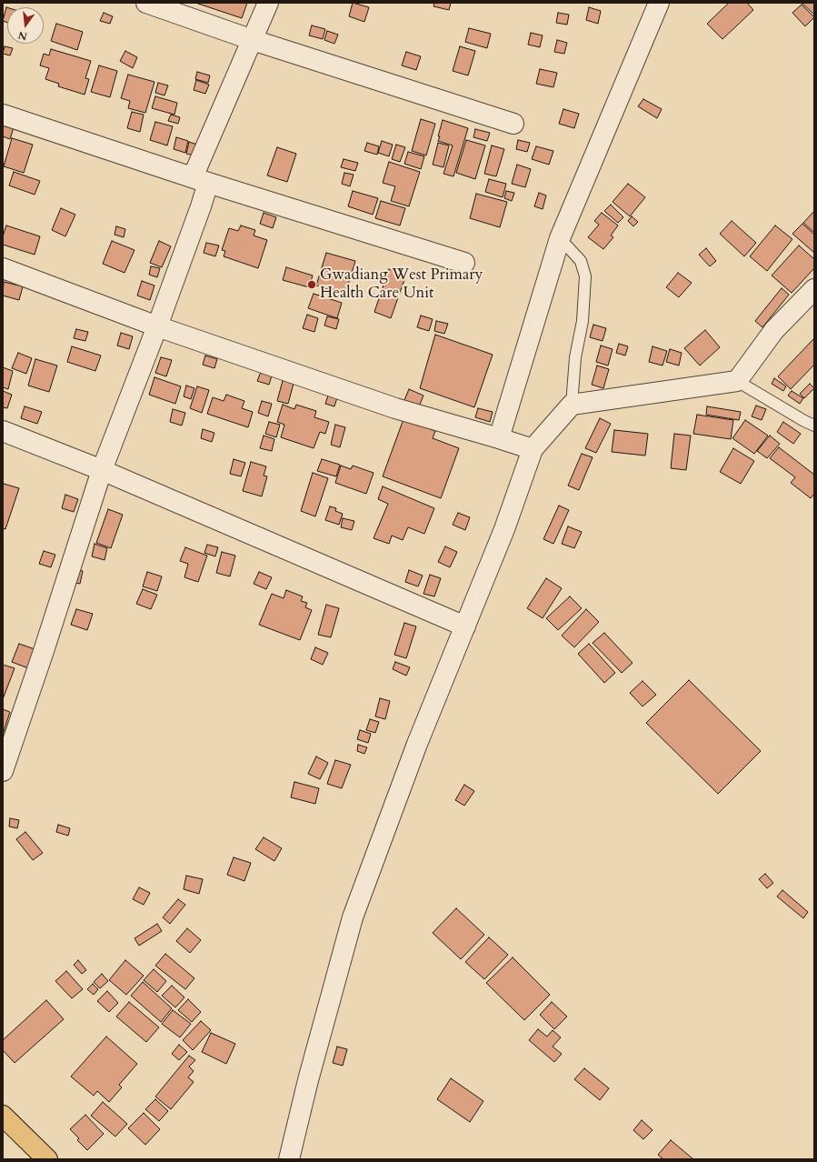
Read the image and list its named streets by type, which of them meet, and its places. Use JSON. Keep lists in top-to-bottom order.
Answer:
{
  "places": ["Gwadiang West Primary Health Care Unit"],
  "north": "bottom"
}
